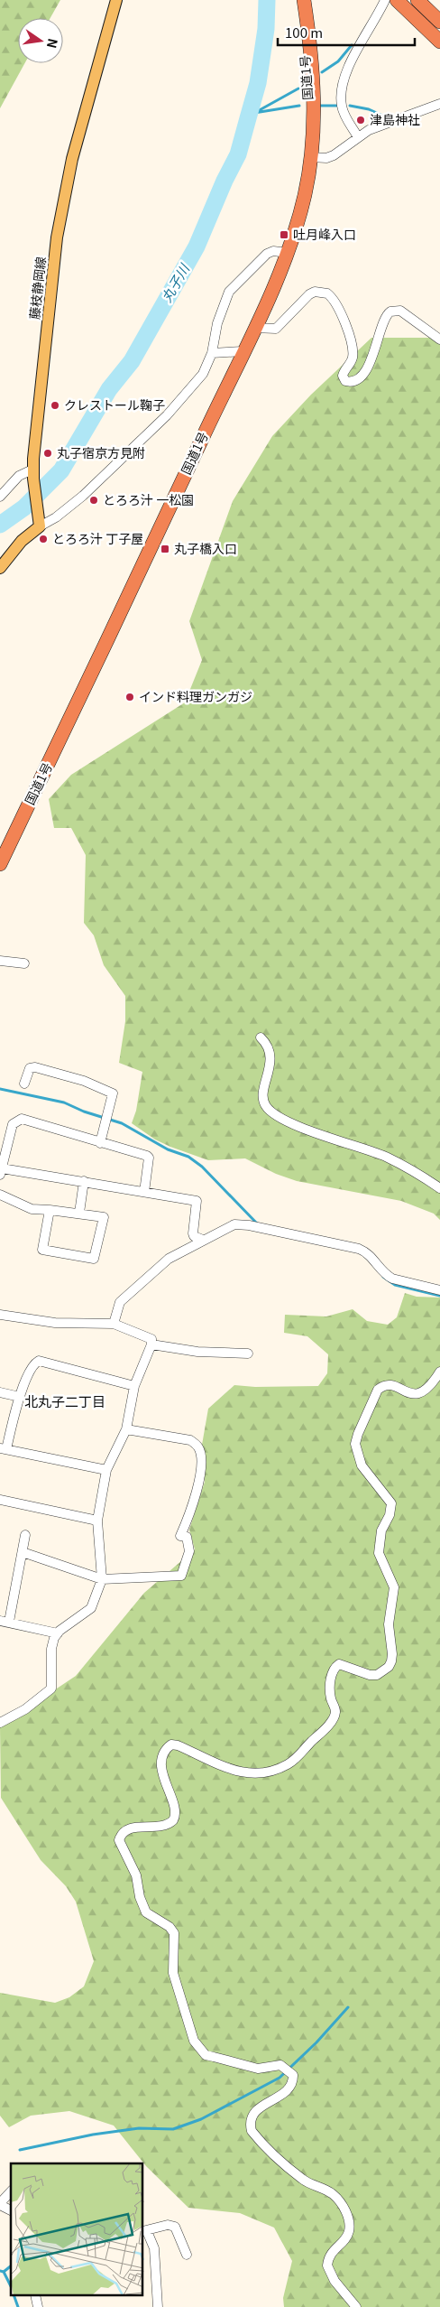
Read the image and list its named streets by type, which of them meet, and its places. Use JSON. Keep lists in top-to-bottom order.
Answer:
{
  "streets": {
    "highway": ["国道1号"],
    "main road": ["藤枝静岡線"]
  },
  "districts": ["北丸子二丁目"],
  "water": ["丸子川"],
  "places": {
    "other": [
      "津島神社",
      "クレストール鞠子",
      "丸子宿京方見附",
      "とろろ汁 一松園",
      "とろろ汁 丁子屋",
      "インド料理ガンガジ"
    ],
    "transit": ["吐月峰入口", "丸子橋入口"]
  },
  "scale_bar": "100 m",
  "north": "right"
}
